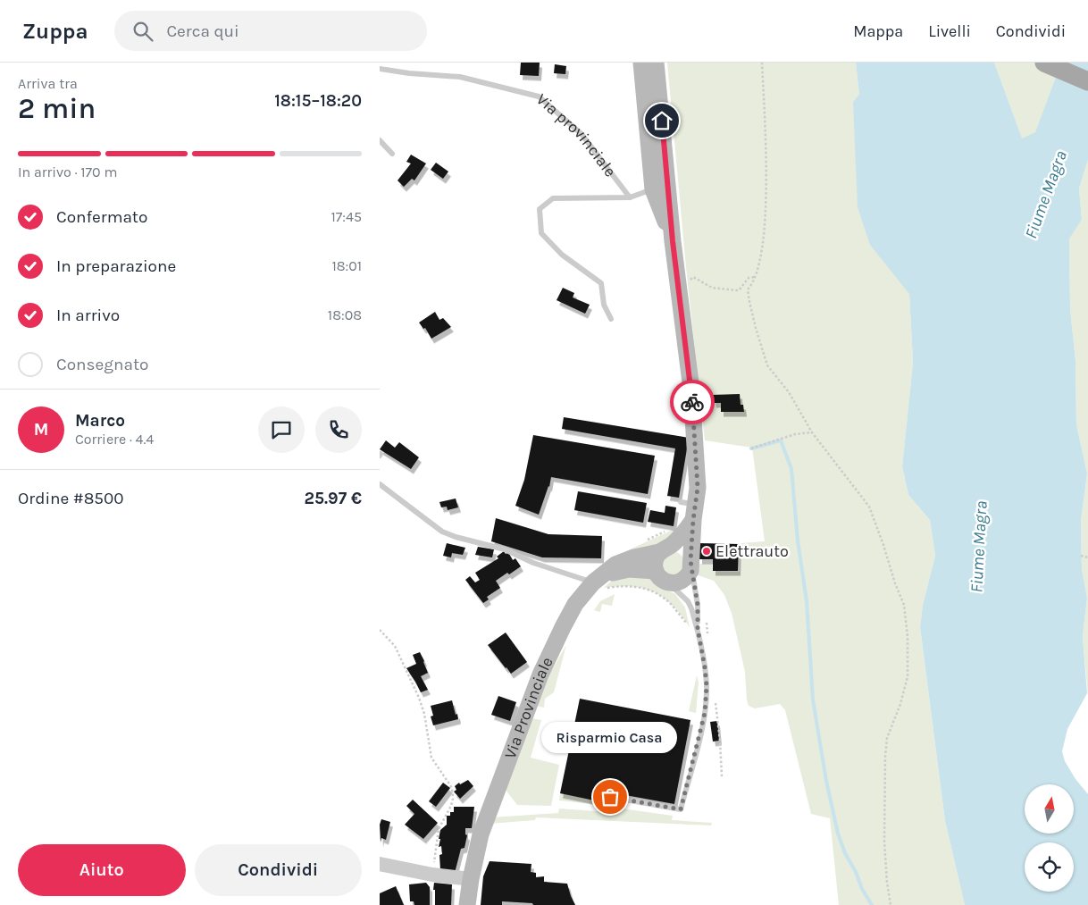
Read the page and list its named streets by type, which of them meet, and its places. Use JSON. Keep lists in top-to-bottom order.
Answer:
{
  "streets": {
    "main road": ["Via Provinciale"],
    "lane": ["Via provinciale"]
  },
  "water": ["Fiume Magra"],
  "places": ["Elettrauto", "Risparmio Casa"],
  "north": "top",
  "page": {
    "header": "Zuppa",
    "search": "Cerca qui",
    "nav": ["Mappa", "Livelli", "Condividi"],
    "heading": ["2 min", "Arriva tra", "18:15–18:20"],
    "panel": [
      "Marco",
      "Corriere · 4.4",
      "Ordine #8500",
      "25.97 €"
    ],
    "bar": "In arrivo · 170 m",
    "list": [
      ["Confermato", "17:45"],
      ["In preparazione", "18:01"],
      ["In arrivo", "18:08"],
      "Consegnato"
    ],
    "round": "M",
    "bubble": "Risparmio Casa",
    "buttons": ["Aiuto", "Condividi"]
  }
}
